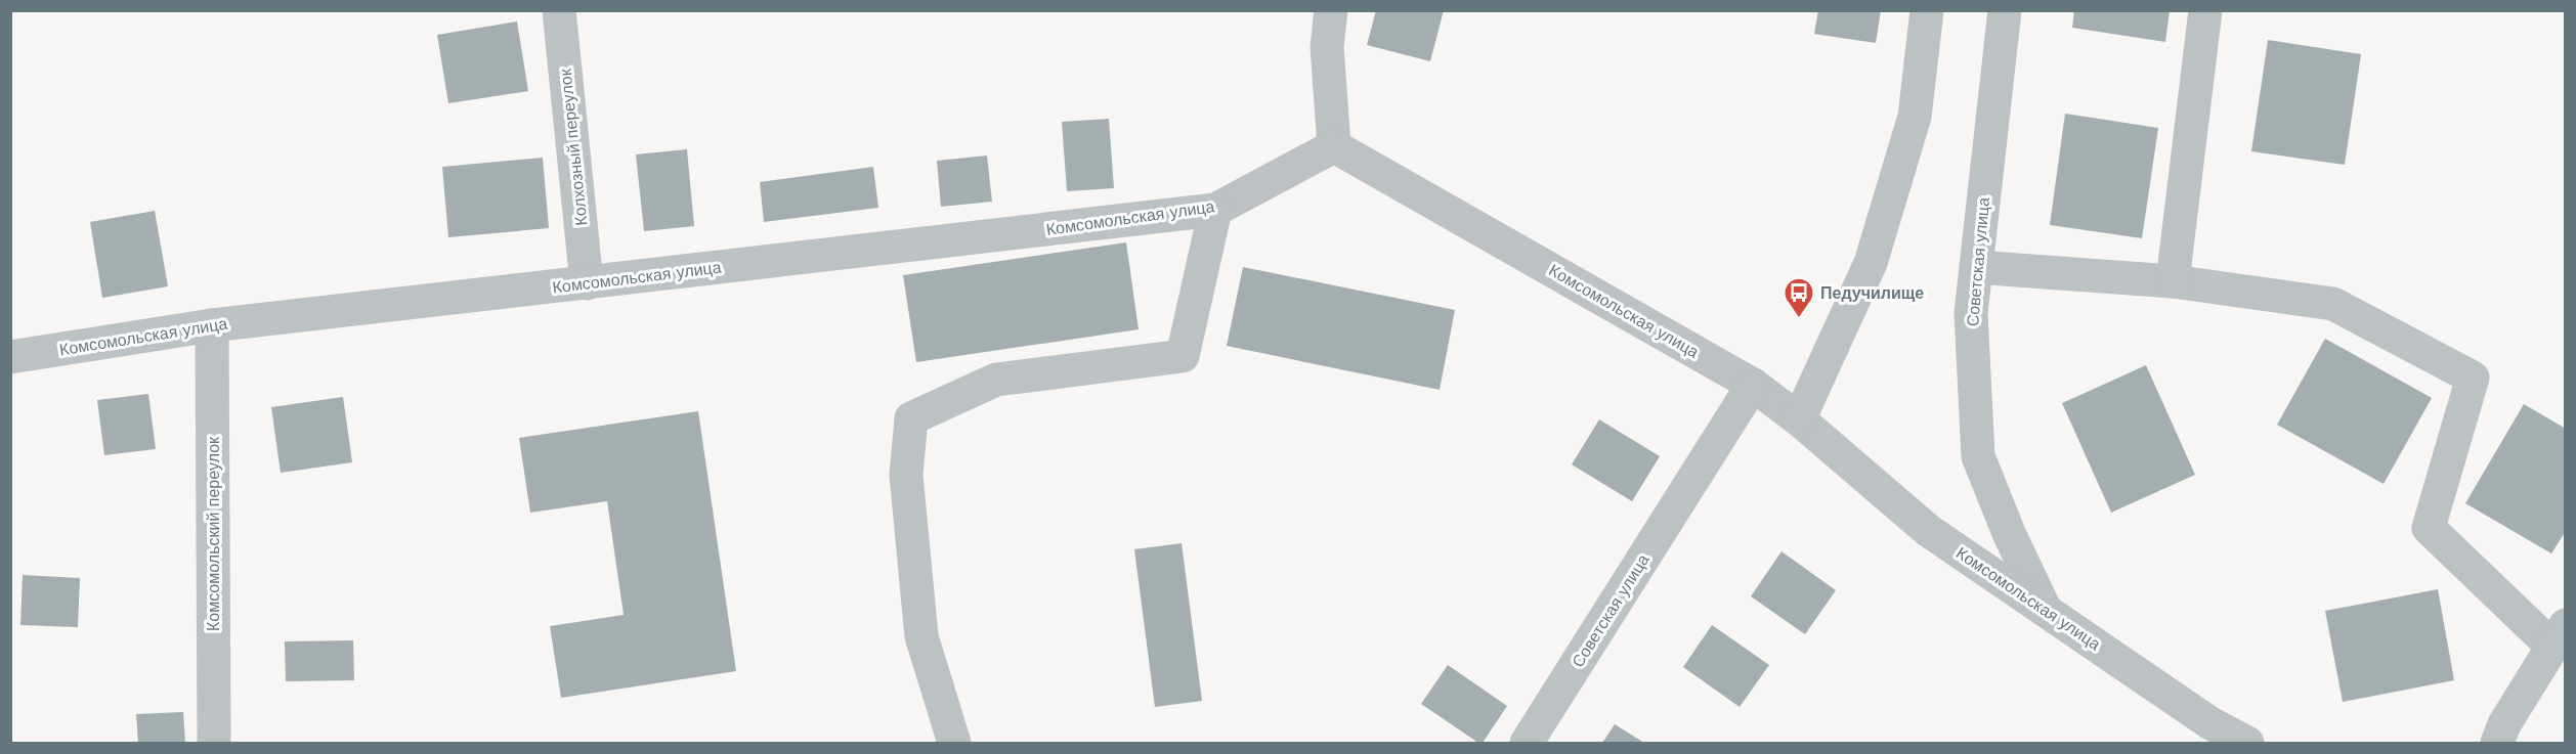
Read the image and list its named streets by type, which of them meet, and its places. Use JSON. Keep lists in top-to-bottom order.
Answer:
{
  "streets": {
    "street": [
      "Колхозный переулок",
      "Комсомольская улица",
      "Советская улица",
      "Комсомольский переулок"
    ]
  },
  "crossings": [
    ["Колхозный переулок", "Комсомольская улица"],
    ["Комсомольская улица", "Советская улица"],
    ["Комсомольская улица", "Комсомольский переулок"]
  ],
  "places": {
    "bus stop": ["Педучилище"]
  }
}
